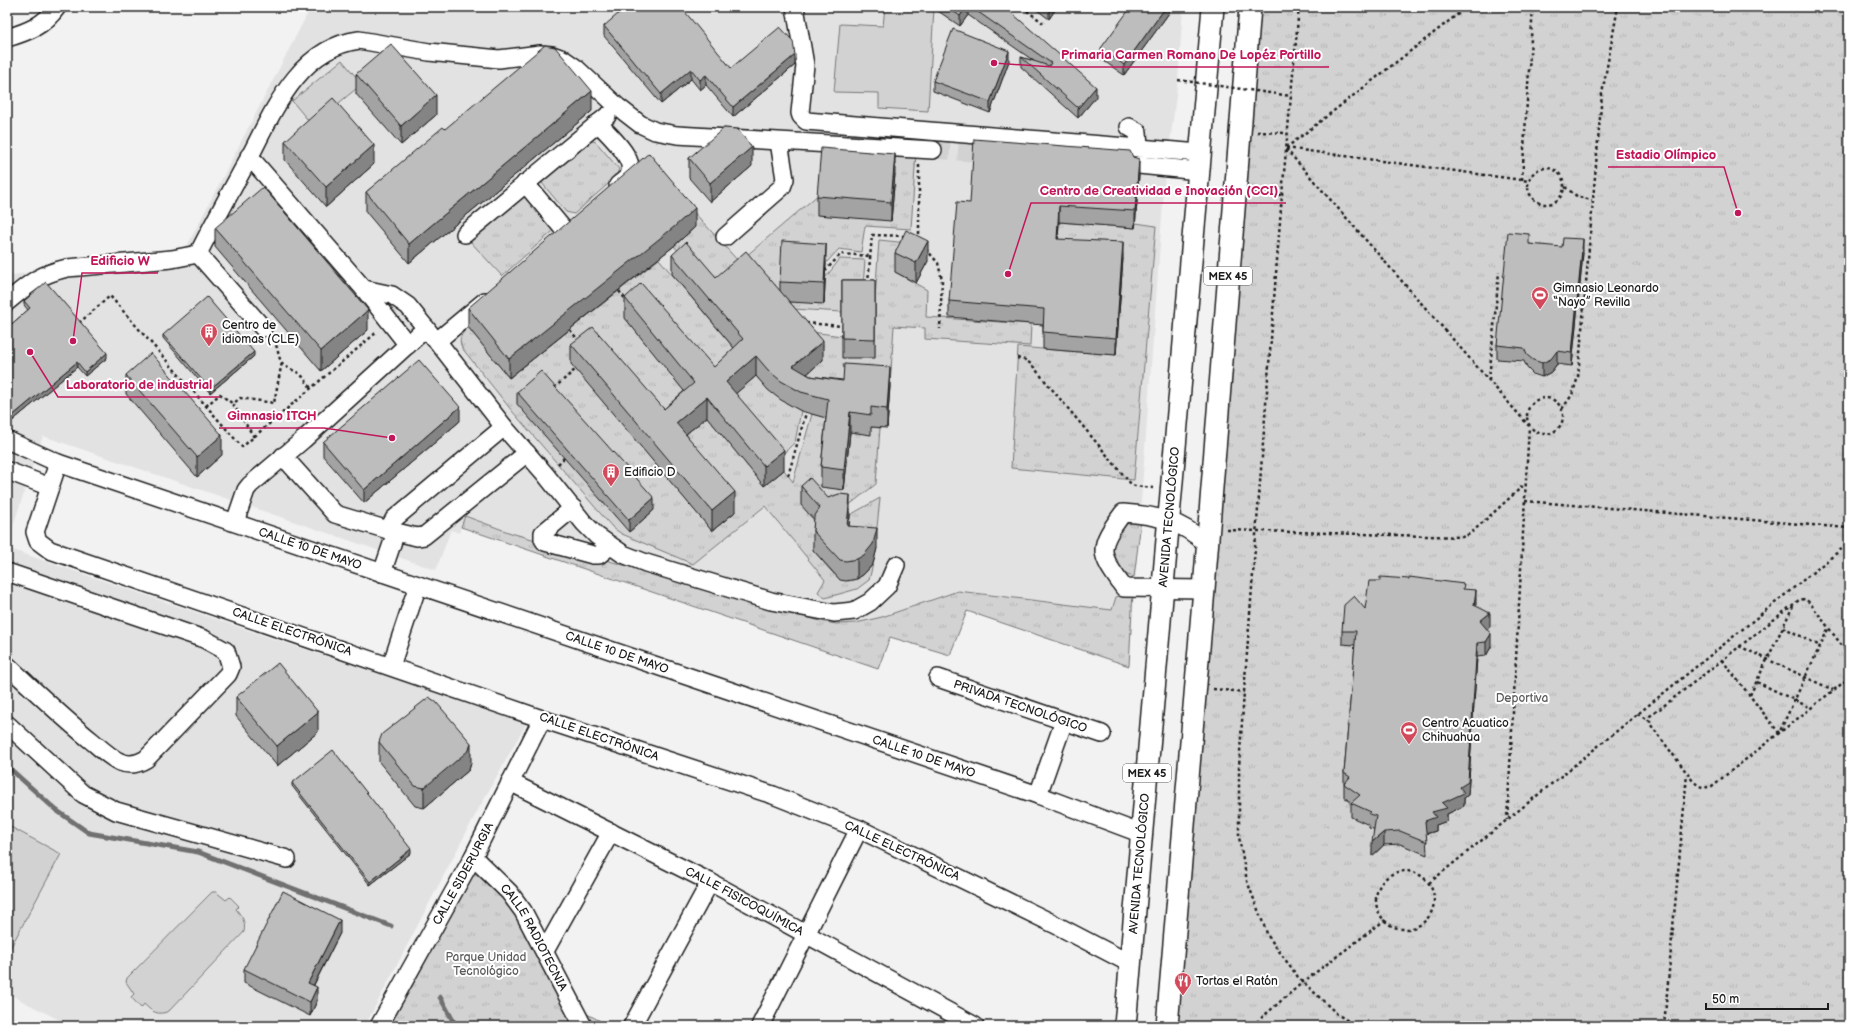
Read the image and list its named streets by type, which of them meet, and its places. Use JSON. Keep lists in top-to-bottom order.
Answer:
{
  "streets": {
    "main road": ["MEX 45", "AVENIDA TECNOLÓGICO"],
    "street": [
      "CALLE 10 DE MAYO",
      "CALLE ELECTRÓNICA",
      "PRIVADA TECNOLÓGICO",
      "CALLE SIDERURGIA",
      "CALLE FISICOQUÍMICA",
      "CALLE RADIOTECNIA"
    ]
  },
  "crossings": [
    ["AVENIDA TECNOLÓGICO", "CALLE 10 DE MAYO"],
    ["AVENIDA TECNOLÓGICO", "CALLE ELECTRÓNICA"],
    ["CALLE ELECTRÓNICA", "CALLE SIDERURGIA"],
    ["CALLE SIDERURGIA", "CALLE FISICOQUÍMICA"],
    ["CALLE SIDERURGIA", "CALLE RADIOTECNIA"]
  ],
  "parks": ["Deportiva", "Parque Unidad Tecnológico"],
  "places": {
    "other": [
      "Primaria Carmen Romano De Lopéz Portillo",
      "Estadio Olímpico",
      "Centro de Creatividad e Inovación (CCI)",
      "Edificio W",
      "Laboratorio de industrial",
      "Gimnasio ITCH"
    ],
    "sports": ["Gimnasio Leonardo “Nayo” Revilla", "Centro Acuatico Chihuahua"],
    "building": ["Centro de idiomas (CLE)", "Edificio D"],
    "restaurant": ["Tortas el Ratón"]
  },
  "scale_bar": "50 m"
}
